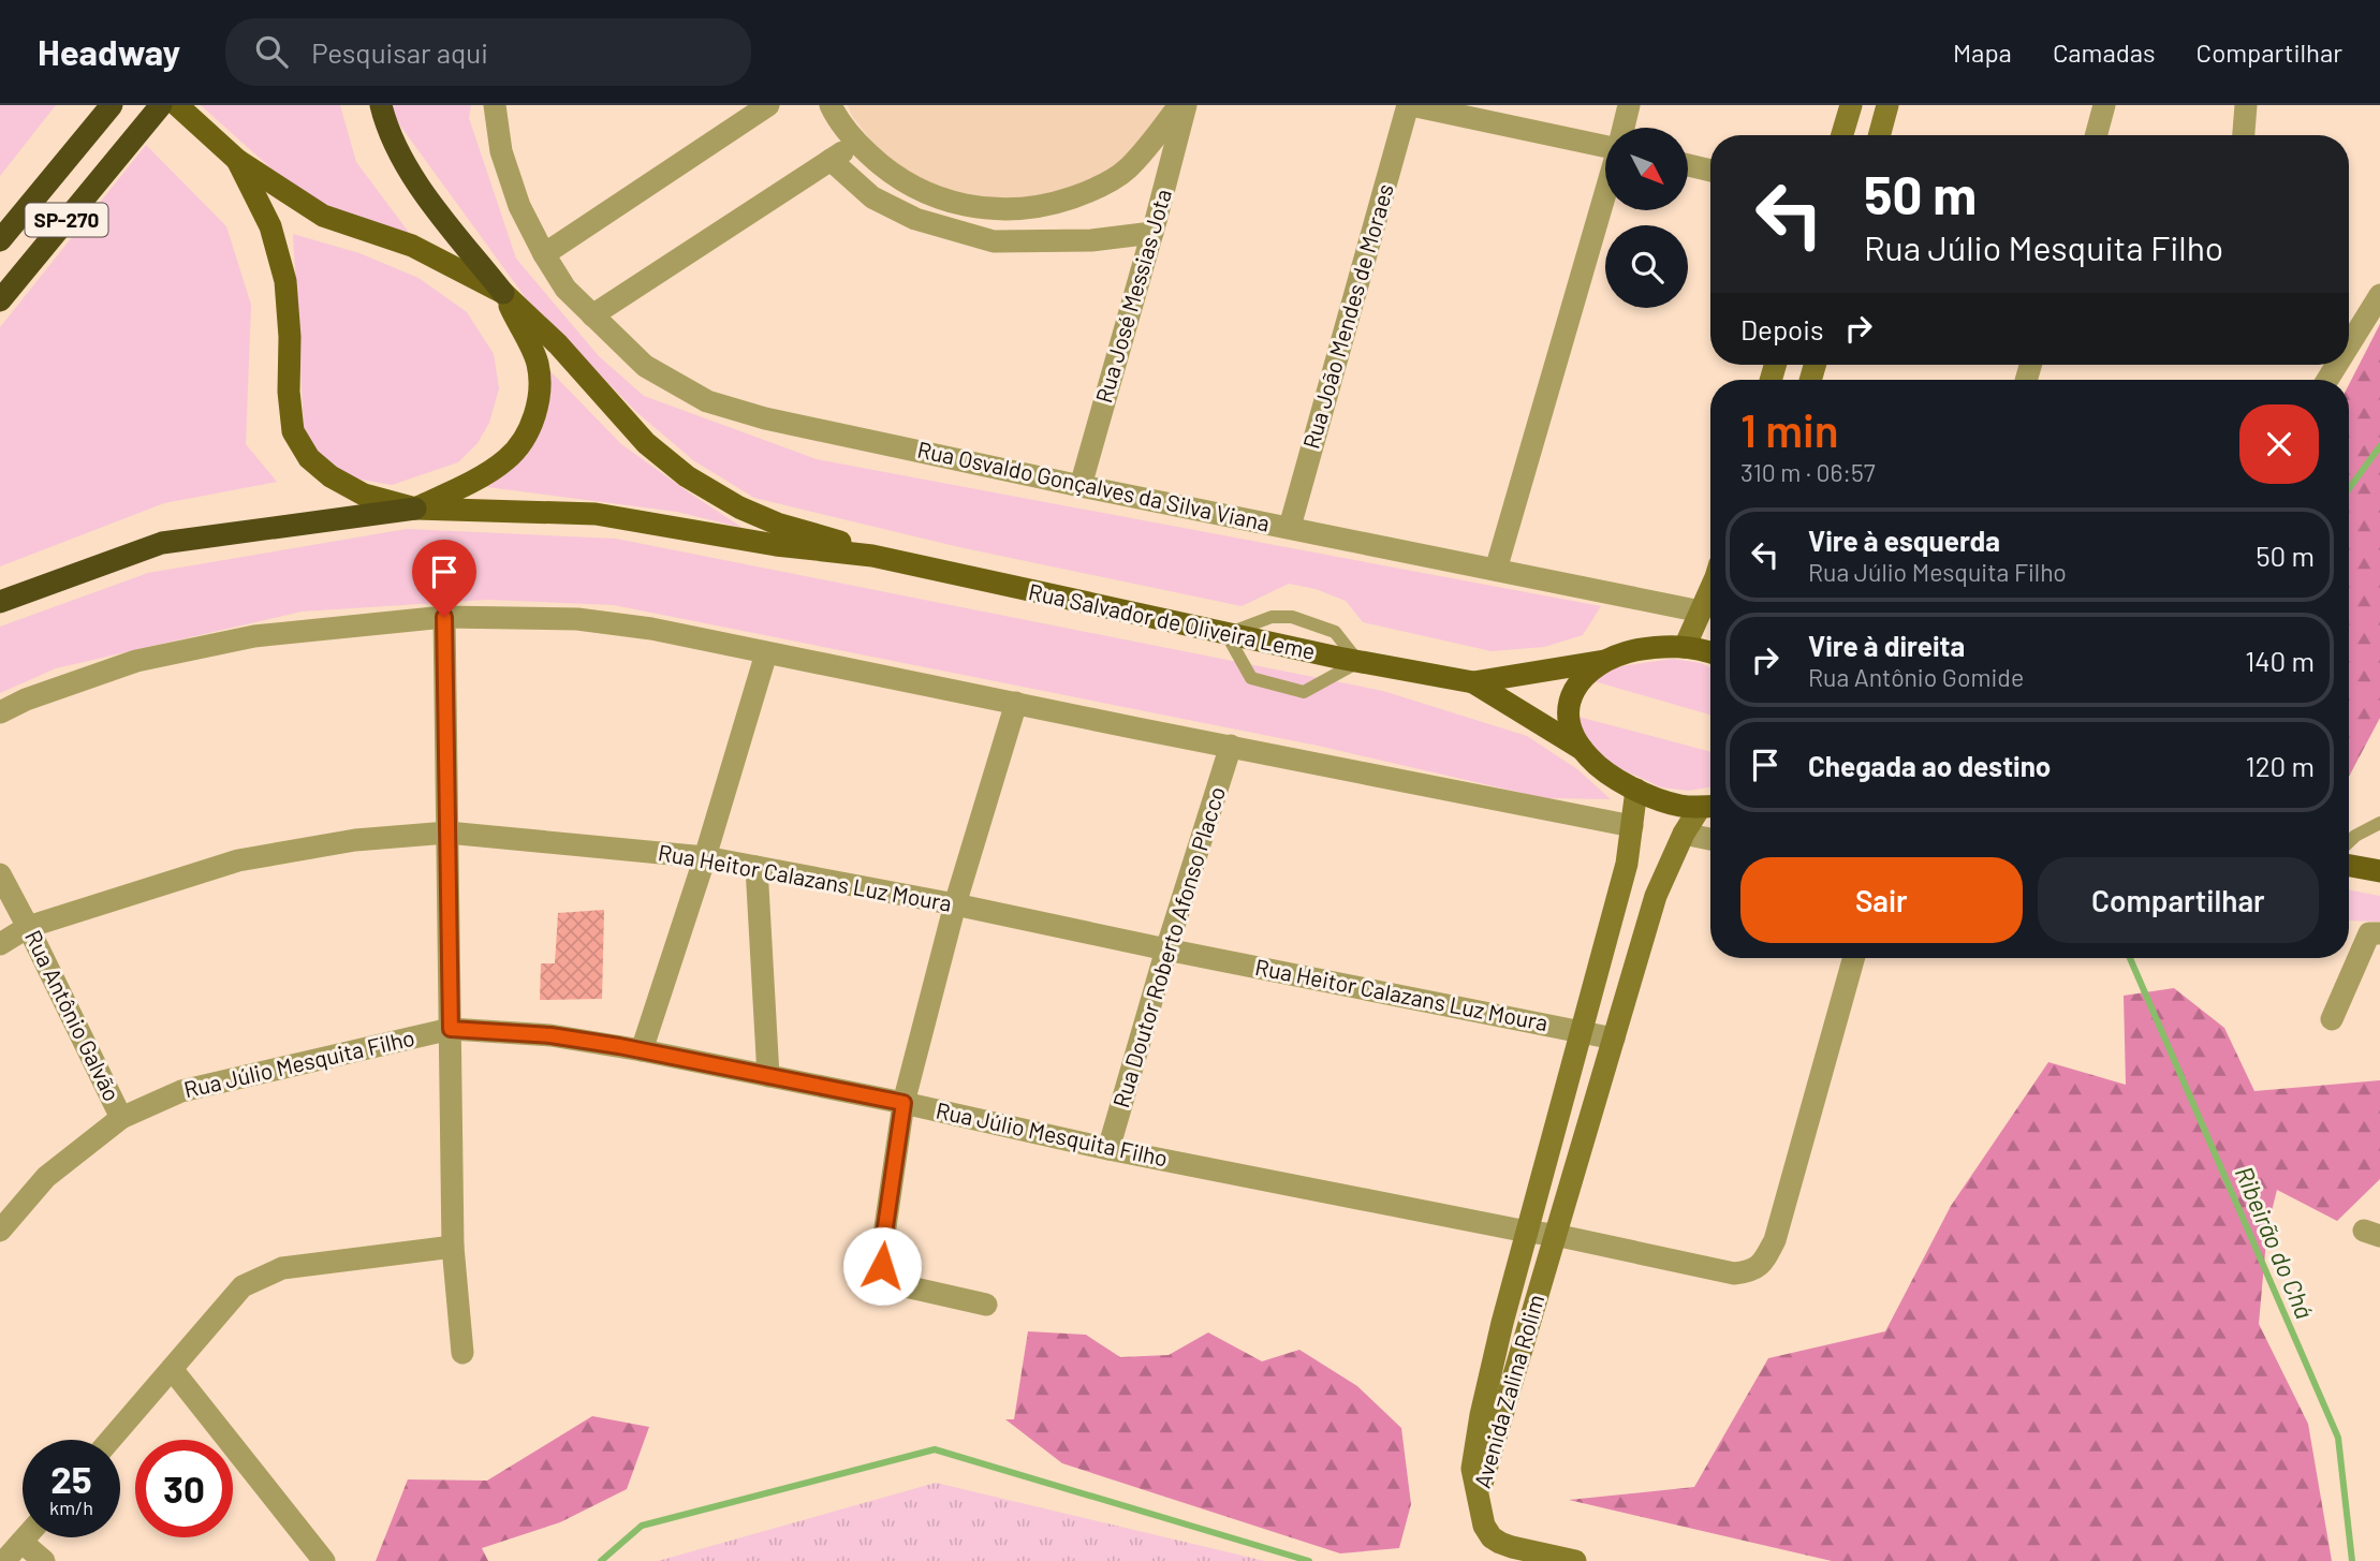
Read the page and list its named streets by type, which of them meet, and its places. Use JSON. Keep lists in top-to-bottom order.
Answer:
{
  "streets": {
    "highway": ["SP-270"],
    "main road": ["Rua Salvador de Oliveira Leme", "Avenida Zalina Rolim"],
    "street": [
      "Rua José Messias Jota",
      "Rua João Mendes de Moraes",
      "Rua Osvaldo Gonçalves da Silva Viana",
      "Rua Heitor Calazans Luz Moura",
      "Rua Doutor Roberto Afonso Placco",
      "Rua Antônio Galvão",
      "Rua Júlio Mesquita Filho"
    ]
  },
  "crossings": [
    ["Rua José Messias Jota", "Rua Osvaldo Gonçalves da Silva Viana"],
    ["Rua João Mendes de Moraes", "Rua Osvaldo Gonçalves da Silva Viana"],
    ["Rua Heitor Calazans Luz Moura", "Rua Doutor Roberto Afonso Placco"],
    ["Rua Heitor Calazans Luz Moura", "Rua Antônio Galvão"],
    ["Rua Heitor Calazans Luz Moura", "Avenida Zalina Rolim"],
    ["Rua Doutor Roberto Afonso Placco", "Rua Júlio Mesquita Filho"],
    ["Rua Antônio Galvão", "Rua Júlio Mesquita Filho"],
    ["Rua Júlio Mesquita Filho", "Avenida Zalina Rolim"]
  ],
  "water": ["Ribeirão do Chá"],
  "north": "bottom right",
  "page": {
    "header": "Headway",
    "search": "Pesquisar aqui",
    "nav": ["Mapa", "Camadas", "Compartilhar"],
    "turn": ["50 m", "Rua Júlio Mesquita Filho"],
    "then": "Depois",
    "heading": ["1 min", "310 m · 06:57"],
    "list": [
      {
        "name": "Vire à esquerda",
        "note": "Rua Júlio Mesquita Filho",
        "value": "50 m"
      },
      {
        "name": "Vire à direita",
        "note": "Rua Antônio Gomide",
        "value": "140 m"
      },
      {
        "name": "Chegada ao destino",
        "value": "120 m"
      }
    ],
    "buttons": ["Sair", "Compartilhar"],
    "speed": "25 km/h",
    "limit": "30"
  }
}
